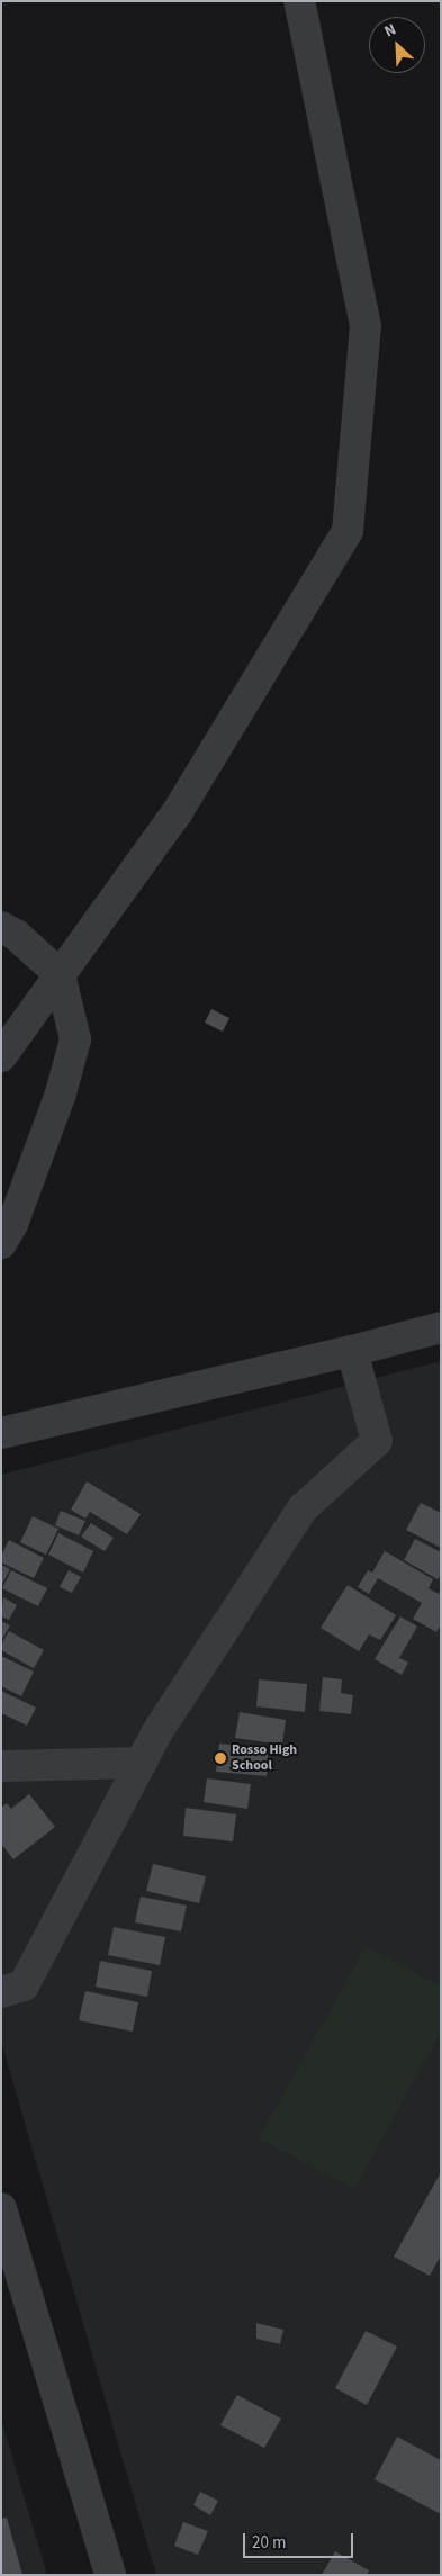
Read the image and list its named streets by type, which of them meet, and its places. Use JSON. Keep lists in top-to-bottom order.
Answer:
{
  "places": ["Rosso High School"],
  "scale_bar": "20 m",
  "north": "top left"
}
